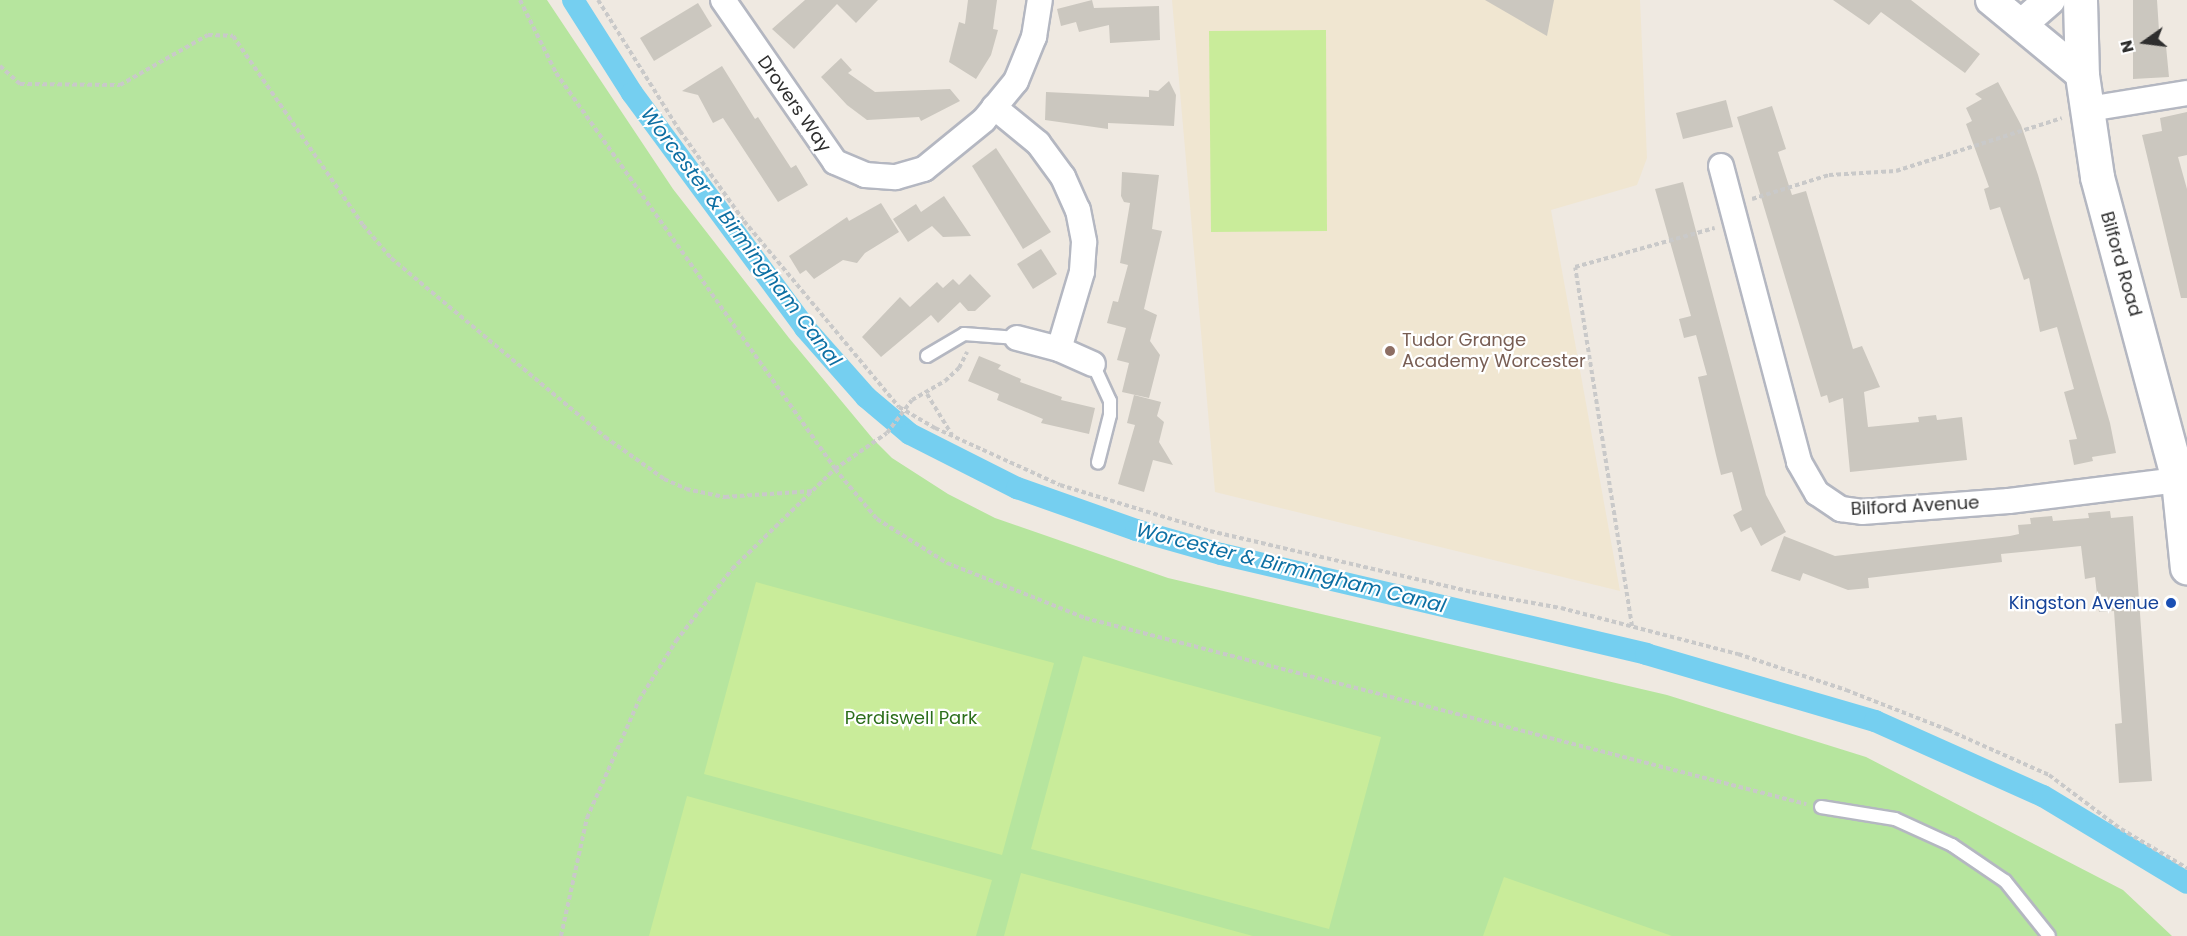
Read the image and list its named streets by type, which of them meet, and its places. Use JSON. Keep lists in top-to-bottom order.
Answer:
{
  "streets": {
    "main road": ["Bilford Road"],
    "street": ["Drovers Way", "Bilford Avenue"]
  },
  "crossings": [
    ["Bilford Road", "Bilford Avenue"]
  ],
  "water": ["Worcester & Birmingham Canal"],
  "parks": ["Perdiswell Park"],
  "places": ["Tudor Grange Academy Worcester", "Kingston Avenue"],
  "north": "left"
}
